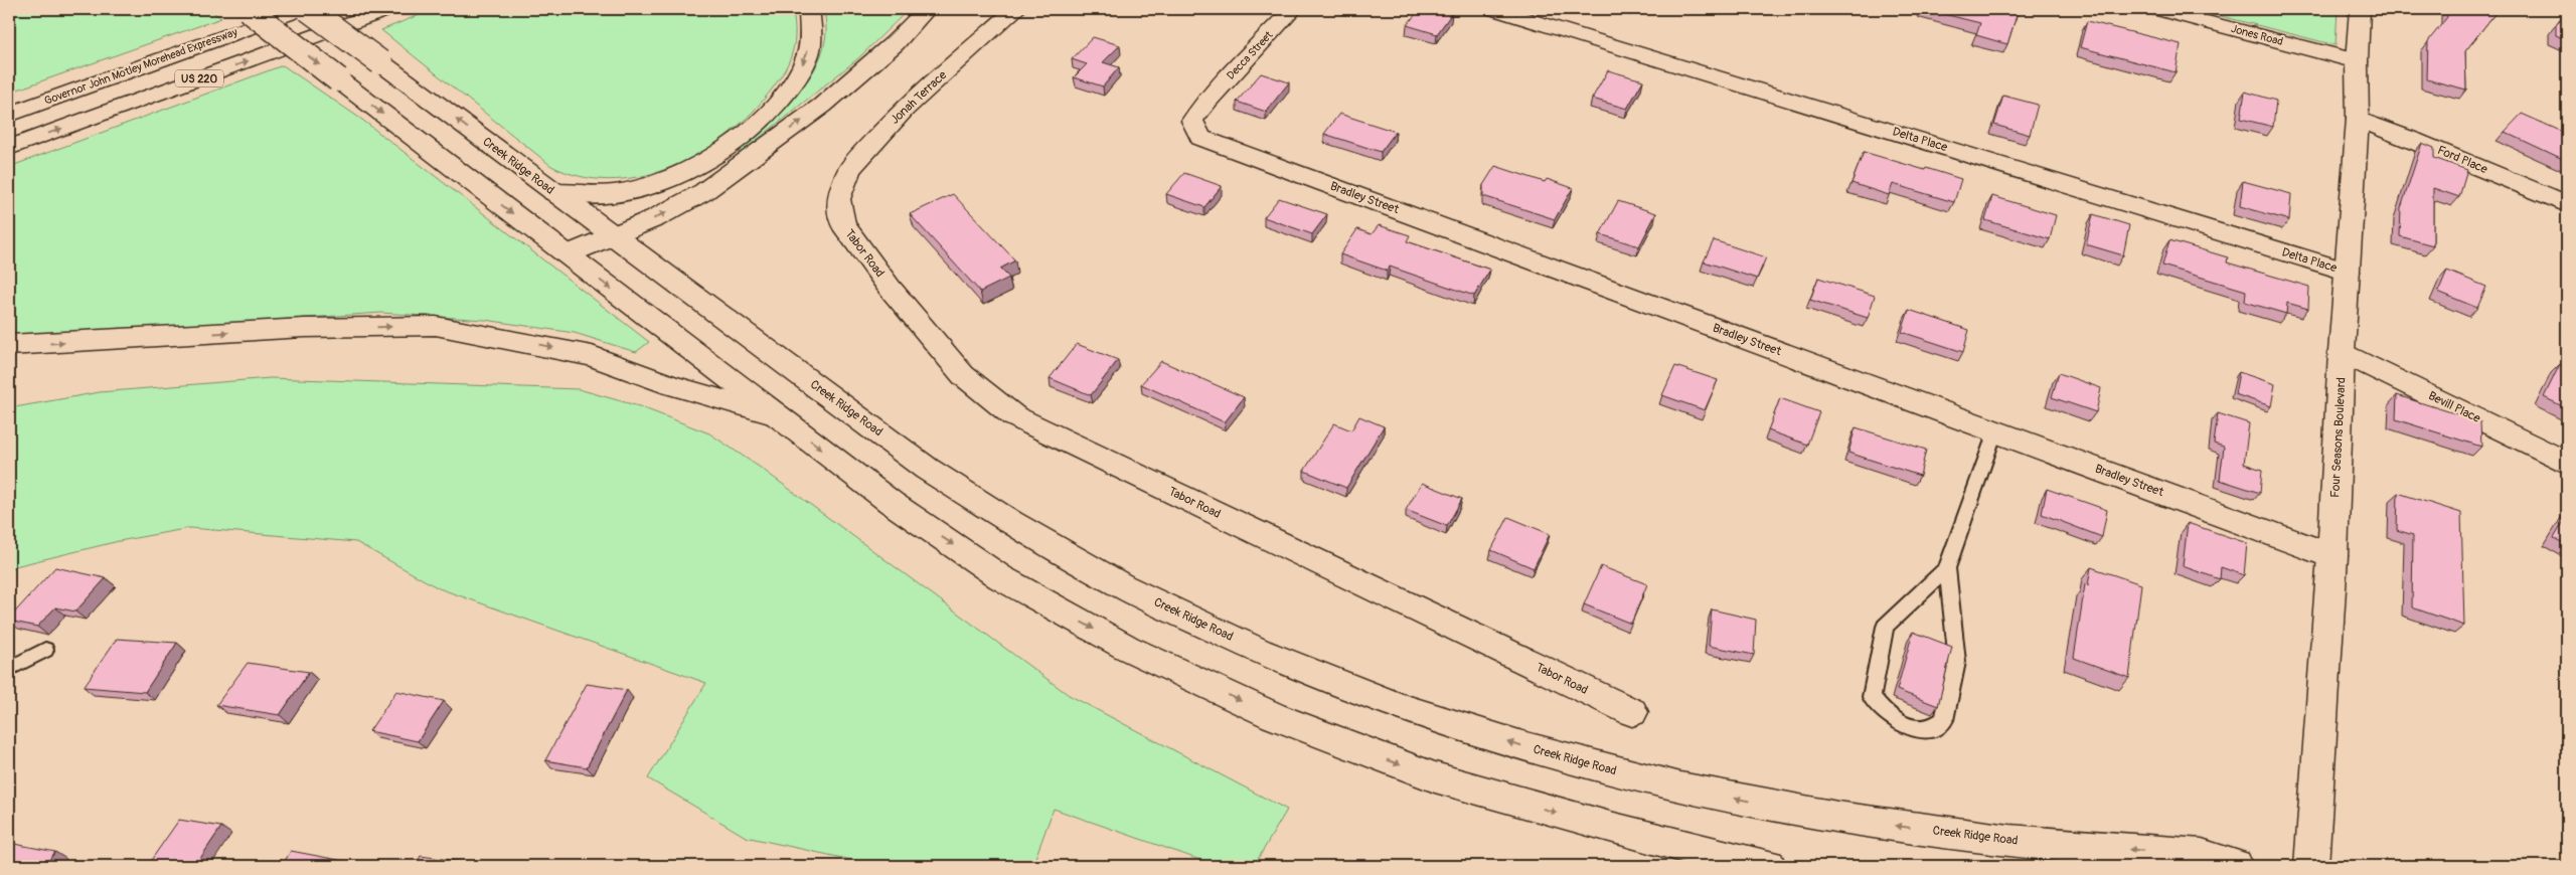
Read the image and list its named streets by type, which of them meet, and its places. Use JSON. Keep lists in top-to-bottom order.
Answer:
{
  "streets": {
    "main road": [
      "Jones Road",
      "Decca Street",
      "Governor John Motley Morehead Expressway",
      "US 220",
      "Jonah Terrace",
      "Delta Place",
      "Ford Place",
      "Creek Ridge Road",
      "Bradley Street",
      "Tabor Road",
      "Bevill Place",
      "Four Seasons Boulevard"
    ]
  },
  "crossings": [
    ["Jones Road", "Four Seasons Boulevard"],
    ["Decca Street", "Bradley Street"],
    ["Jonah Terrace", "Tabor Road"],
    ["Delta Place", "Four Seasons Boulevard"],
    ["Ford Place", "Four Seasons Boulevard"],
    ["Bradley Street", "Four Seasons Boulevard"],
    ["Bevill Place", "Four Seasons Boulevard"]
  ]
}
